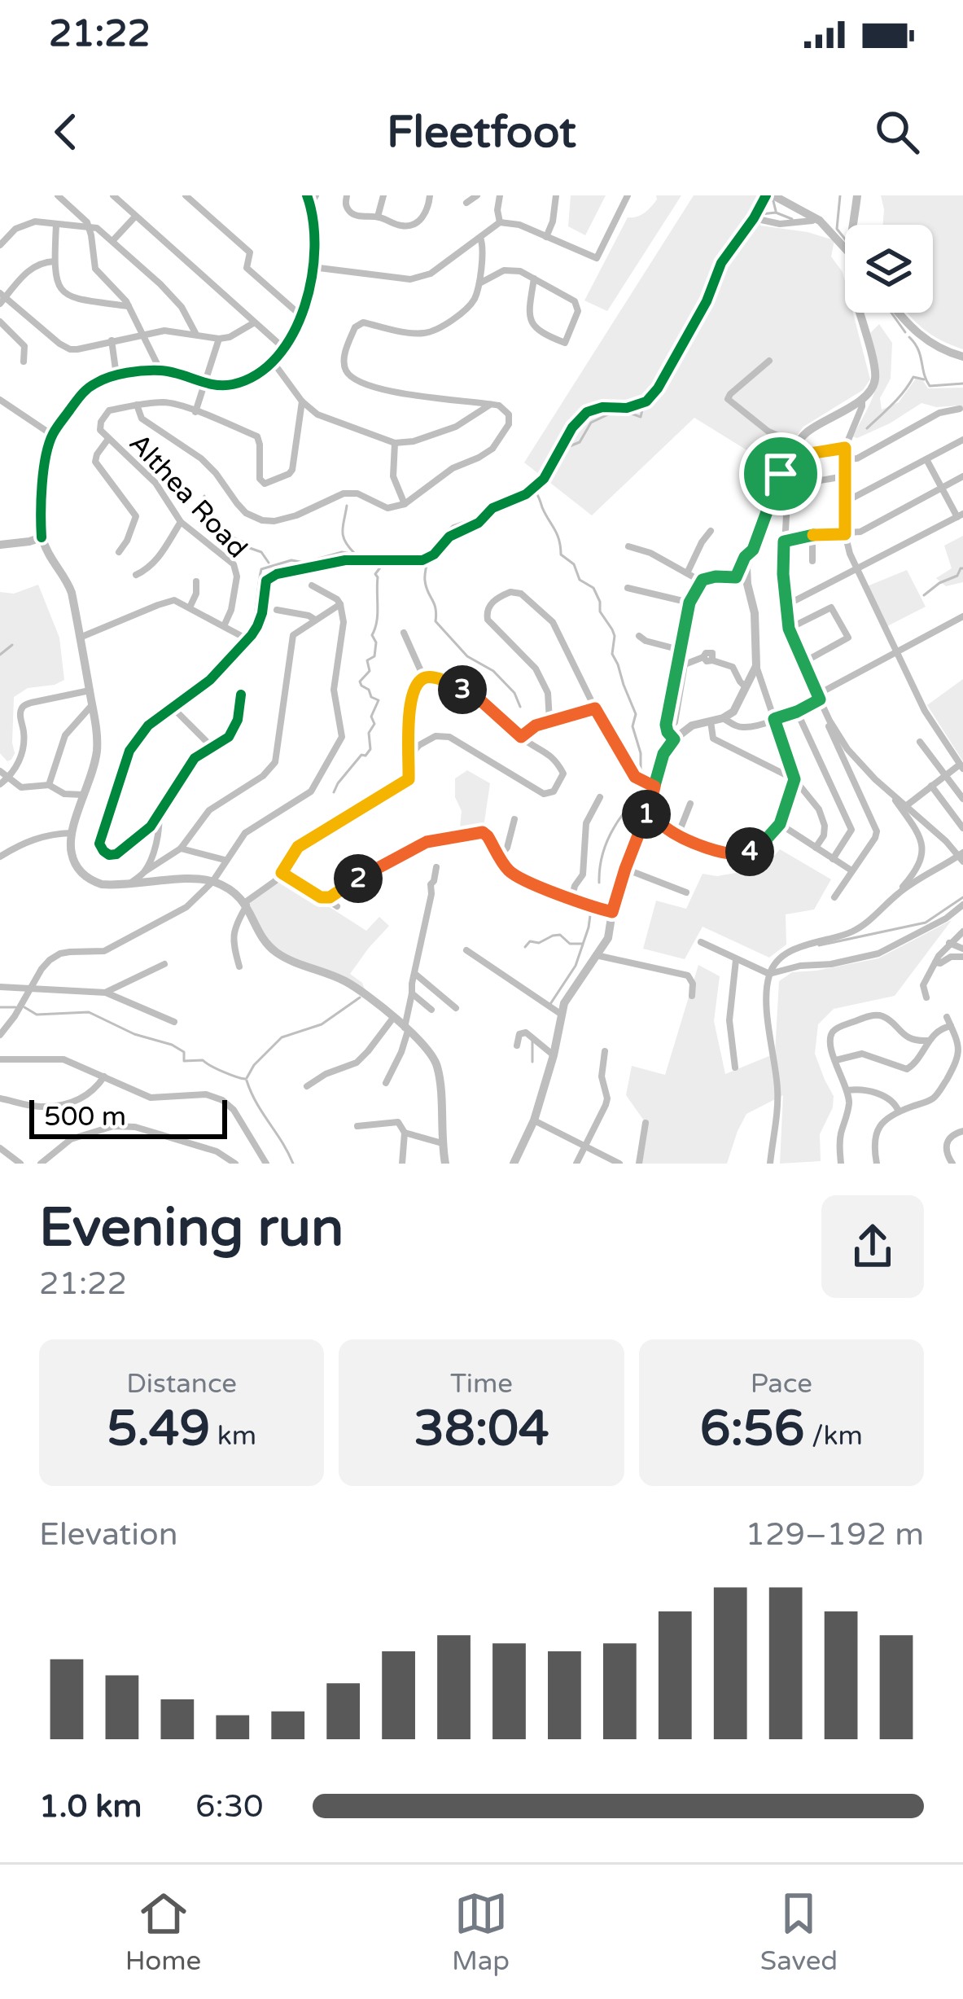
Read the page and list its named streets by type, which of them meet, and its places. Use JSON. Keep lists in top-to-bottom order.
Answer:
{
  "streets": {
    "street": ["Althea Road"]
  },
  "scale_bar": "500 m",
  "page": {
    "status": "21:22",
    "header": "Fleetfoot",
    "pins": [
      "3",
      "1",
      "4",
      "2"
    ],
    "scale": "500 m",
    "heading": ["Evening run", "21:22"],
    "stats": [
      ["Distance", "5.49 km"],
      ["Time", "38:04"],
      ["Pace", "6:56 /km"]
    ],
    "chart": ["Elevation", "129–192 m"],
    "list": [
      {
        "name": "1.0 km",
        "note": "6:30"
      }
    ],
    "tabs": ["Home", "Map", "Saved"]
  }
}
